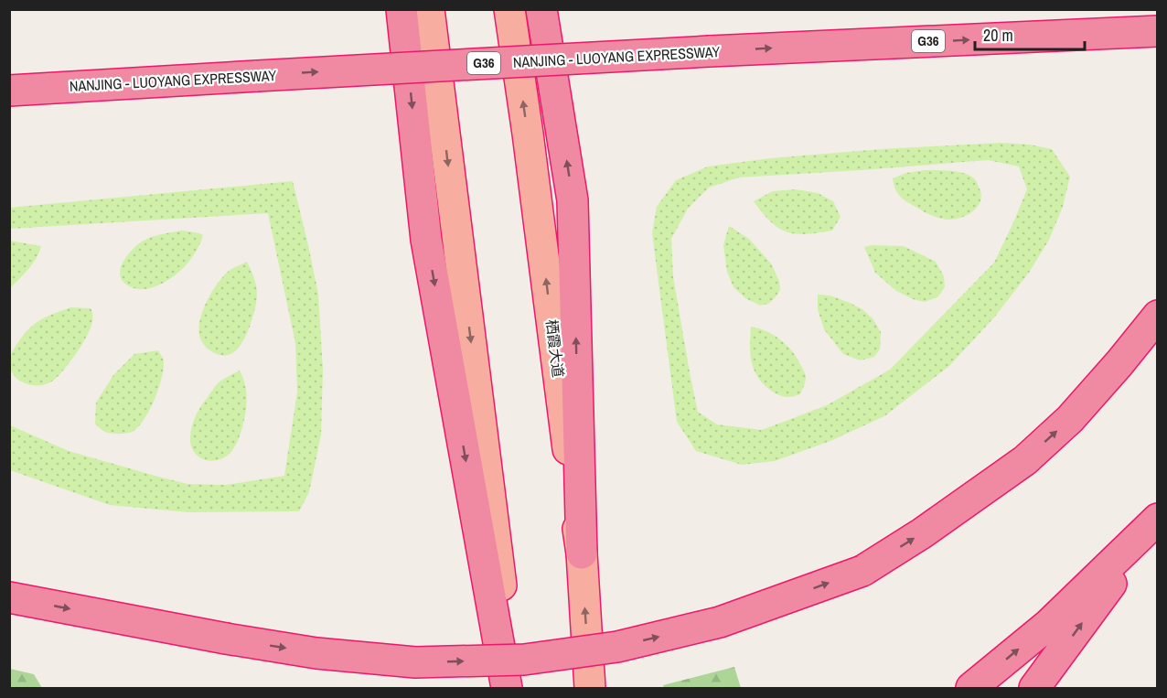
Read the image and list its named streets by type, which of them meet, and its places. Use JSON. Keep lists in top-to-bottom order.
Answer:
{
  "streets": {
    "highway": ["G36", "NANJING - LUOYANG EXPRESSWAY", "栖霞大道"]
  },
  "one_way": ["NANJING - LUOYANG EXPRESSWAY"],
  "scale_bar": "20 m"
}
